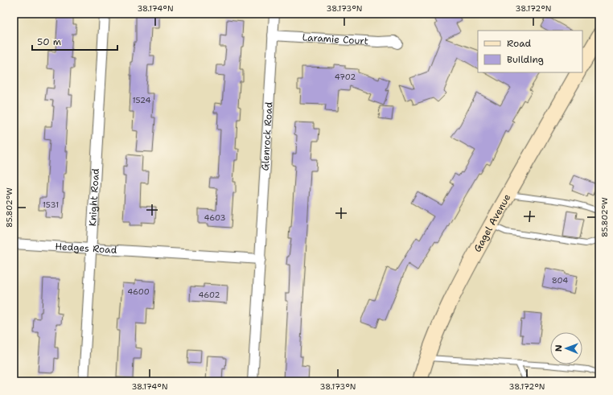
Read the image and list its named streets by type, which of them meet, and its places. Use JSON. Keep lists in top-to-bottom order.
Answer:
{
  "streets": {
    "street": [
      "Laramie Court",
      "Glenrock Road",
      "Knight Road",
      "Gagel Avenue",
      "Hedges Road"
    ]
  },
  "crossings": [
    ["Laramie Court", "Glenrock Road"],
    ["Glenrock Road", "Hedges Road"],
    ["Knight Road", "Hedges Road"]
  ],
  "house_numbers": [
    "4702",
    "1524",
    "1531",
    "4603",
    "804",
    "4600",
    "4602"
  ],
  "legend": ["Road", "Building"],
  "scale_bar": "50 m",
  "north": "left",
  "coordinates": [
    "38.174°N",
    "38.173°N",
    "38.172°N",
    "85.802°W"
  ]
}
